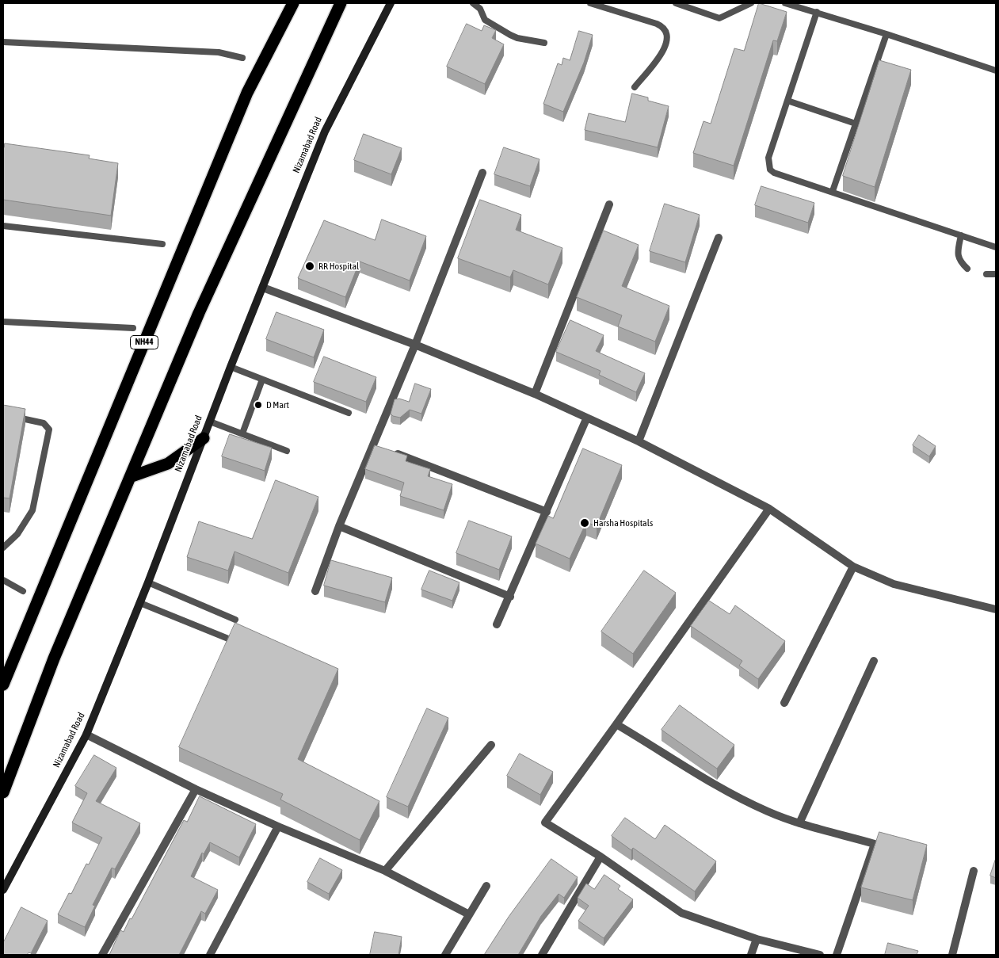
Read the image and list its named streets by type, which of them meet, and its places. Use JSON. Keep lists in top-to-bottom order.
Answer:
{
  "streets": {
    "highway": ["NH44"],
    "main road": ["Nizamabad Road"]
  },
  "places": ["RR Hospital", "D Mart", "Harsha Hospitals"]
}
